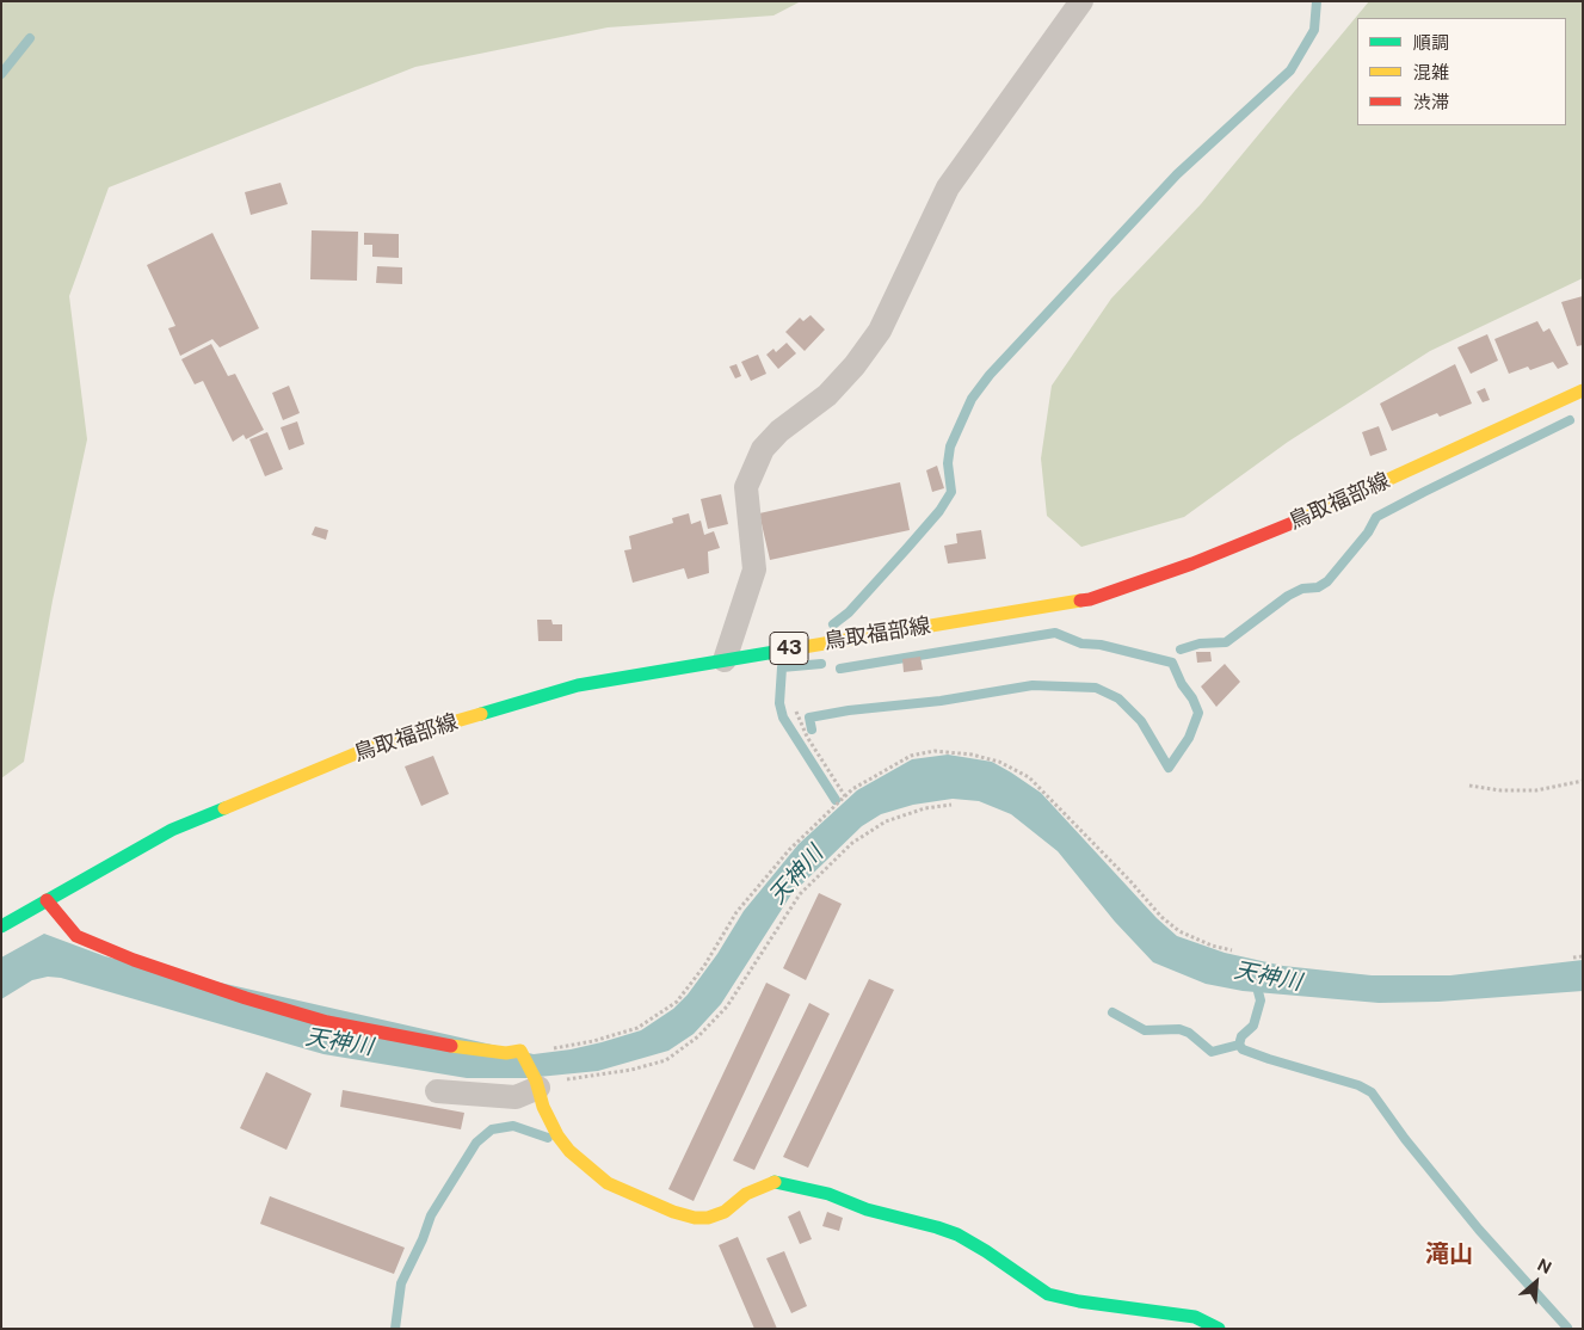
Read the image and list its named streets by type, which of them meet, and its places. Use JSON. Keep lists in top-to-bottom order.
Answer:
{
  "streets": {
    "main road": ["鳥取福部線", "43"]
  },
  "districts": ["滝山"],
  "water": ["天神川"],
  "legend": ["順調", "混雑", "渋滞"],
  "north": "top right"
}
